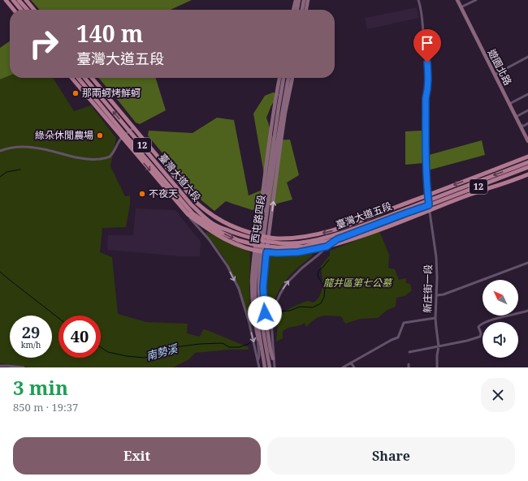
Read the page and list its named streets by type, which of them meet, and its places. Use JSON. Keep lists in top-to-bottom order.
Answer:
{
  "streets": {
    "main road": ["12", "臺灣大道六段", "臺灣大道五段"],
    "street": ["遊園北路", "西屯路四段", "新庄街一段"]
  },
  "crossings": [
    ["臺灣大道六段", "臺灣大道五段"],
    ["臺灣大道五段", "西屯路四段"],
    ["臺灣大道五段", "新庄街一段"]
  ],
  "water": ["南勢溪"],
  "parks": ["龍井區第七公墓"],
  "places": ["那兩蚵烤鮮蚵", "綠朵休閒農場", "不夜天"],
  "north": "top left",
  "page": {
    "turn": ["140 m", "臺灣大道五段"],
    "speed": "29 km/h",
    "limit": "40",
    "heading": ["3 min", "850 m · 19:37"],
    "buttons": ["Exit", "Share"]
  }
}
